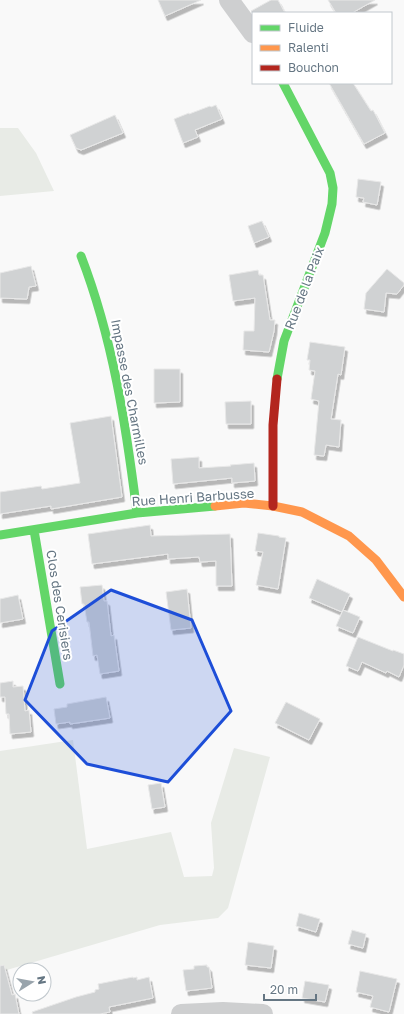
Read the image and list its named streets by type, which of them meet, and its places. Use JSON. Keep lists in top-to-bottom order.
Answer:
{
  "streets": {
    "street": [
      "Rue de la Paix",
      "Impasse des Charmilles",
      "Rue Henri Barbusse",
      "Clos des Cerisiers"
    ]
  },
  "crossings": [
    ["Rue de la Paix", "Rue Henri Barbusse"],
    ["Impasse des Charmilles", "Rue Henri Barbusse"],
    ["Rue Henri Barbusse", "Clos des Cerisiers"]
  ],
  "legend": ["Fluide", "Ralenti", "Bouchon"],
  "scale_bar": "20 m",
  "north": "right"
}
